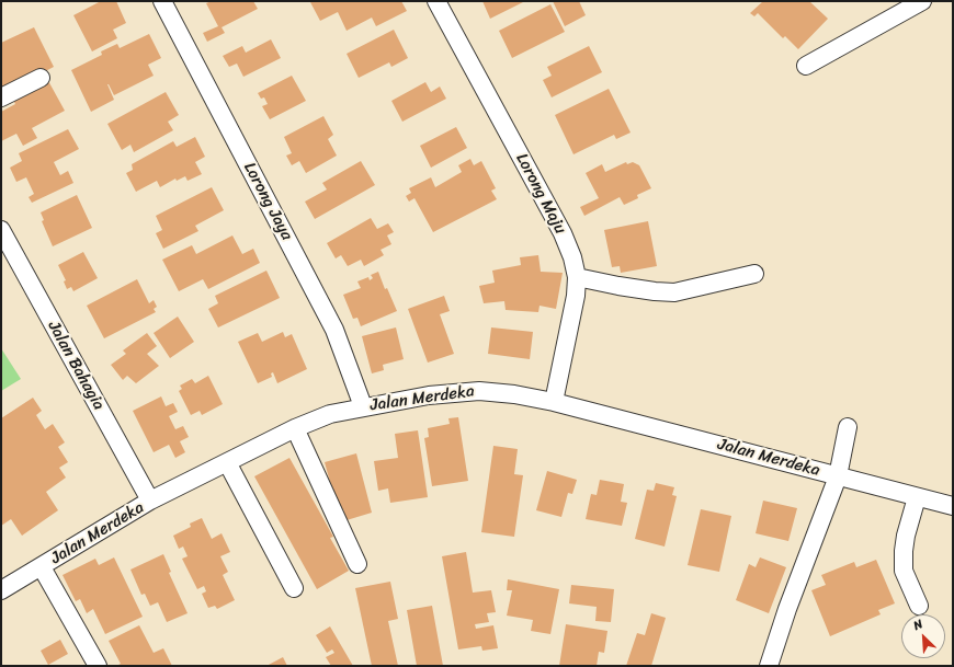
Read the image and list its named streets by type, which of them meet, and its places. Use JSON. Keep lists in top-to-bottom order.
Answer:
{
  "streets": {
    "street": [
      "Lorong Maju",
      "Lorong Jaya",
      "Jalan Bahagia",
      "Jalan Merdeka"
    ]
  },
  "crossings": [
    ["Lorong Maju", "Jalan Merdeka"],
    ["Lorong Jaya", "Jalan Merdeka"],
    ["Jalan Bahagia", "Jalan Merdeka"]
  ],
  "north": "top left"
}
